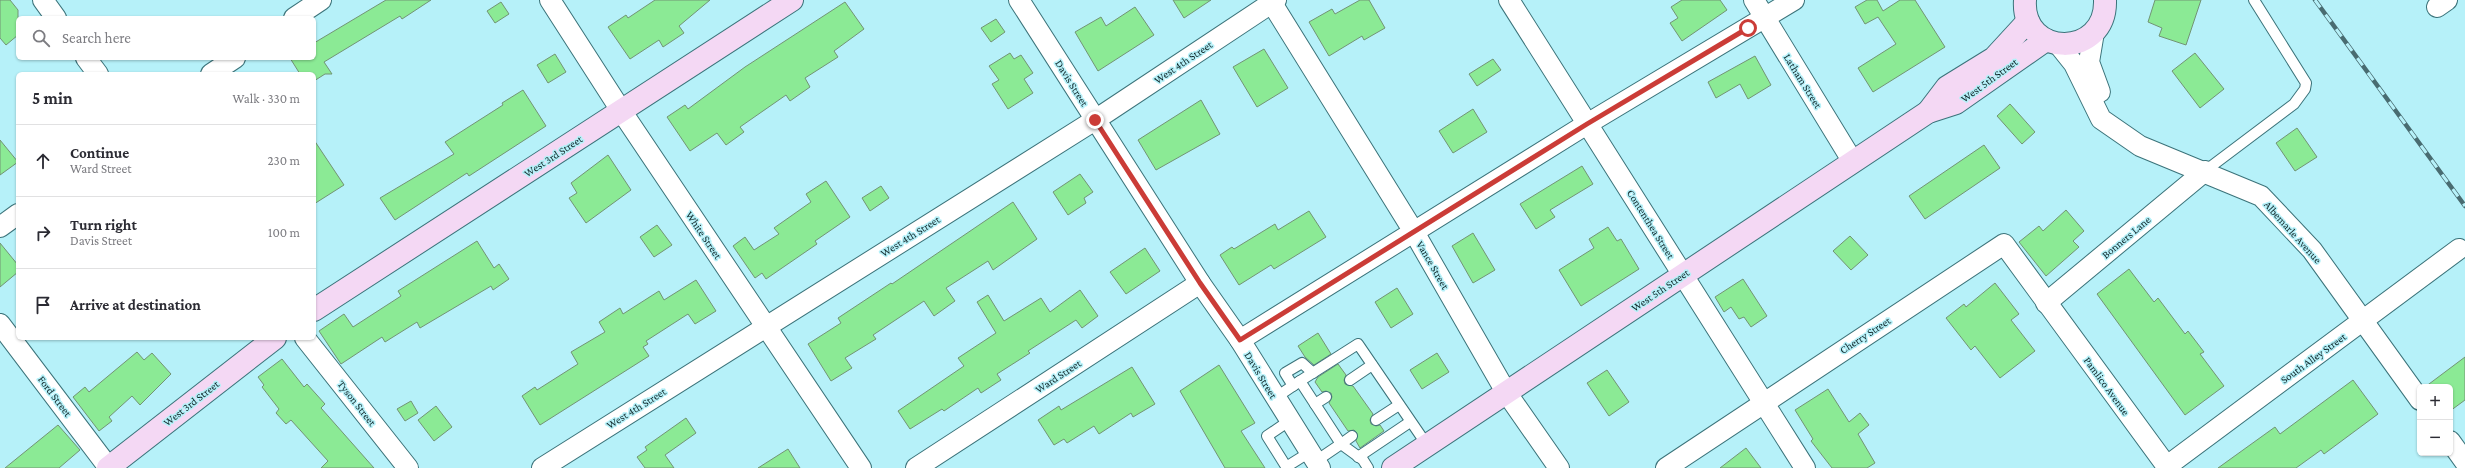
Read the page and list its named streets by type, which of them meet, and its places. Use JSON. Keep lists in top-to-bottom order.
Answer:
{
  "streets": {
    "main road": ["West 5th Street", "West 3rd Street"],
    "street": [
      "West 4th Street",
      "Latham Street",
      "Davis Street",
      "Contenthea Street",
      "Albemarle Avenue",
      "White Street",
      "Bonners Lane",
      "Vance Street",
      "Cherry Street",
      "South Alley Street",
      "Ward Street",
      "Pamlico Avenue",
      "Ford Street",
      "Tyson Street"
    ]
  },
  "crossings": [
    ["West 4th Street", "Davis Street"],
    ["West 4th Street", "White Street"],
    ["West 4th Street", "Vance Street"],
    ["West 5th Street", "Latham Street"],
    ["West 5th Street", "Contenthea Street"],
    ["West 5th Street", "Albemarle Avenue"],
    ["West 5th Street", "Vance Street"],
    ["Davis Street", "Ward Street"],
    ["West 3rd Street", "White Street"],
    ["West 3rd Street", "Ford Street"],
    ["Contenthea Street", "Cherry Street"],
    ["Albemarle Avenue", "Bonners Lane"],
    ["Albemarle Avenue", "South Alley Street"],
    ["Bonners Lane", "Cherry Street"],
    ["Bonners Lane", "Pamlico Avenue"],
    ["Cherry Street", "Pamlico Avenue"],
    ["South Alley Street", "Pamlico Avenue"]
  ],
  "page": {
    "search": "Search here",
    "heading": ["5 min", "Walk · 330 m"],
    "list": [
      ["Continue", "Ward Street", "230 m"],
      ["Turn right", "Davis Street", "100 m"],
      "Arrive at destination"
    ],
    "map_buttons": ["+", "−"]
  }
}
